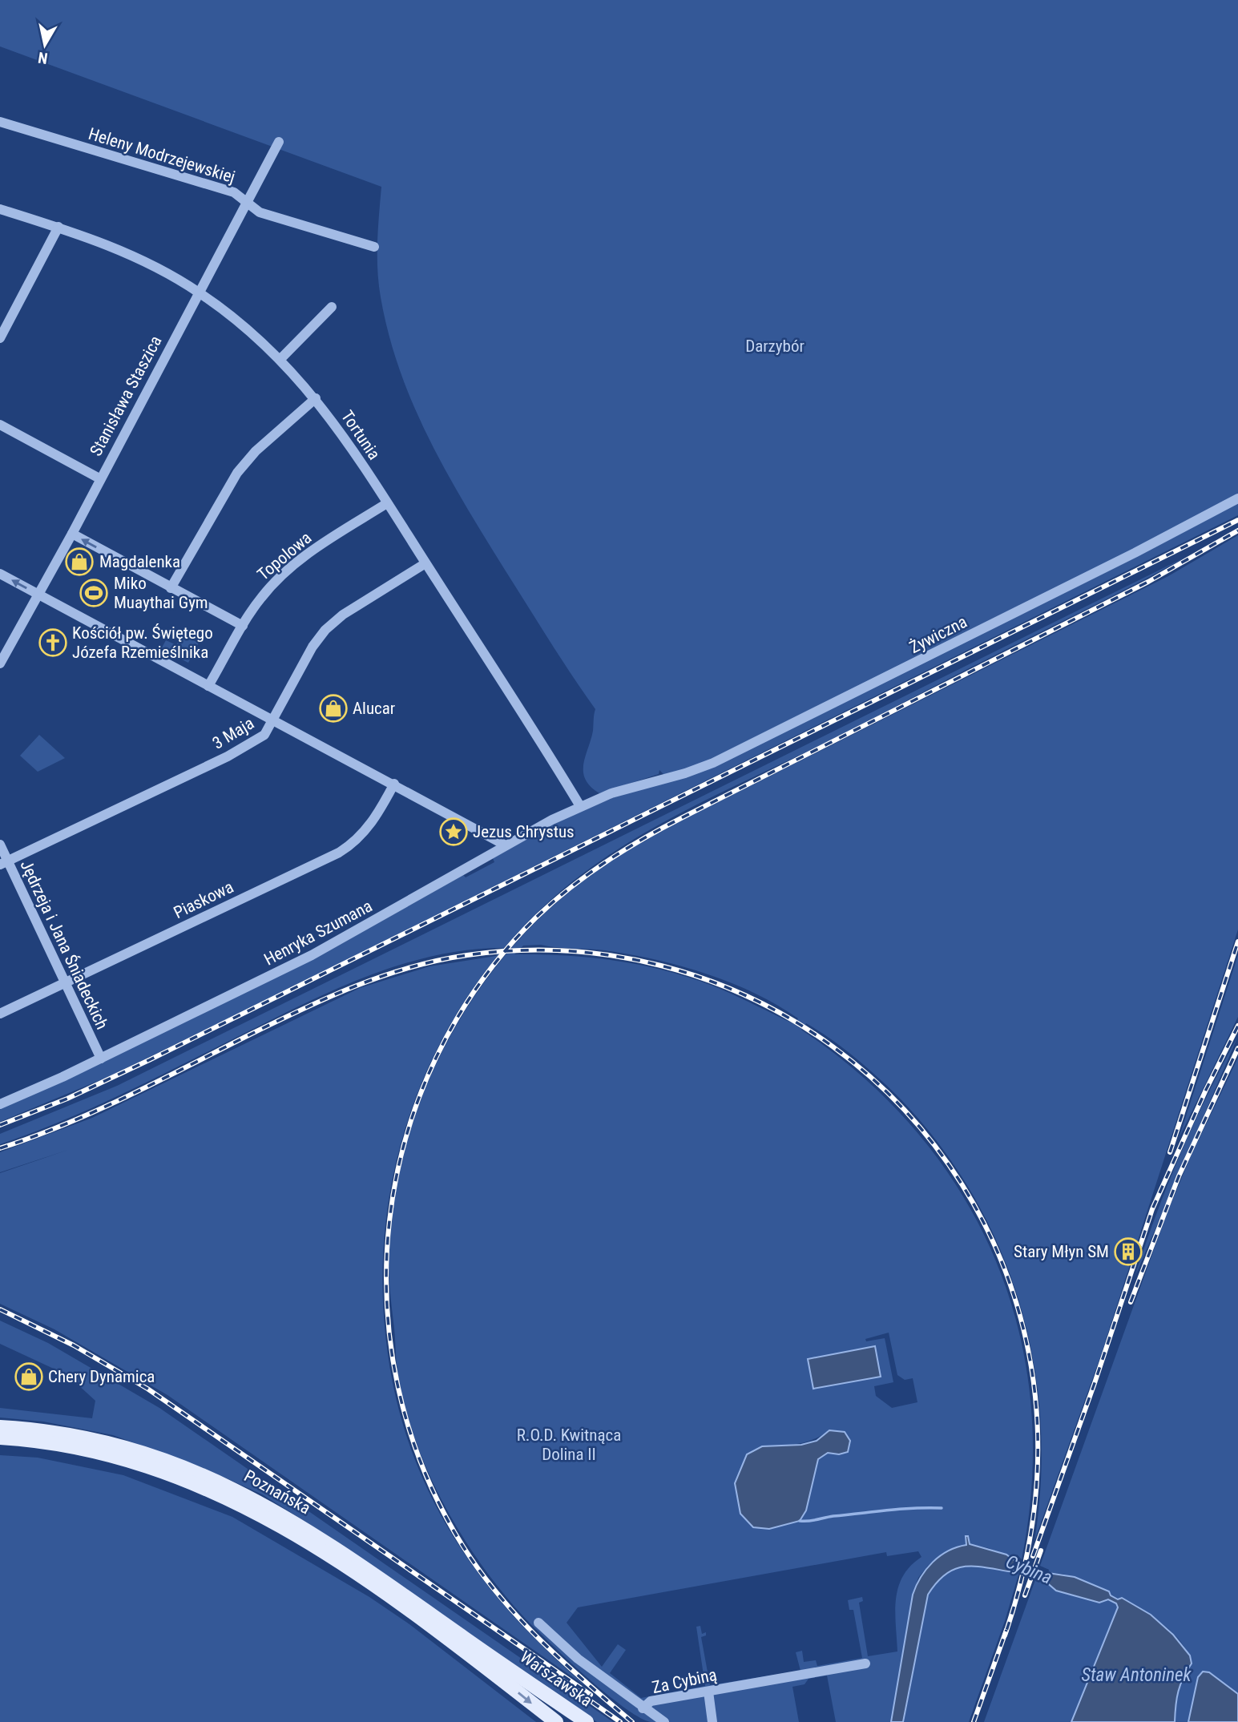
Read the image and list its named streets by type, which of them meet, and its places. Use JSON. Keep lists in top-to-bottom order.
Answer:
{
  "streets": {
    "main road": ["Poznańska", "Warszawska"],
    "street": [
      "Heleny Modrzejewskiej",
      "Stanisława Staszica",
      "Tortunia",
      "Topolowa",
      "Żywiczna",
      "3 Maja",
      "Piaskowa",
      "Henryka Szumana",
      "Jędrzeja i Jana Śniadeckich",
      "Za Cybiną"
    ]
  },
  "crossings": [
    ["Heleny Modrzejewskiej", "Stanisława Staszica"],
    ["Stanisława Staszica", "Tortunia"],
    ["Tortunia", "Topolowa"],
    ["Tortunia", "3 Maja"],
    ["Tortunia", "Henryka Szumana"],
    ["Żywiczna", "Henryka Szumana"],
    ["3 Maja", "Jędrzeja i Jana Śniadeckich"],
    ["Piaskowa", "Jędrzeja i Jana Śniadeckich"],
    ["Henryka Szumana", "Jędrzeja i Jana Śniadeckich"],
    ["Poznańska", "Warszawska"]
  ],
  "water": ["Cybina", "Staw Antoninek"],
  "parks": ["Darzybór", "R.O.D. Kwitnąca Dolina II"],
  "places": {
    "shop": ["Magdalenka", "Alucar", "Chery Dynamica"],
    "sports": ["Miko Muaythai Gym"],
    "church": ["Kościół pw. Świętego Józefa Rzemieślnika"],
    "place": ["Jezus Chrystus"],
    "building": ["Stary Młyn SM"]
  },
  "north": "bottom"
}
